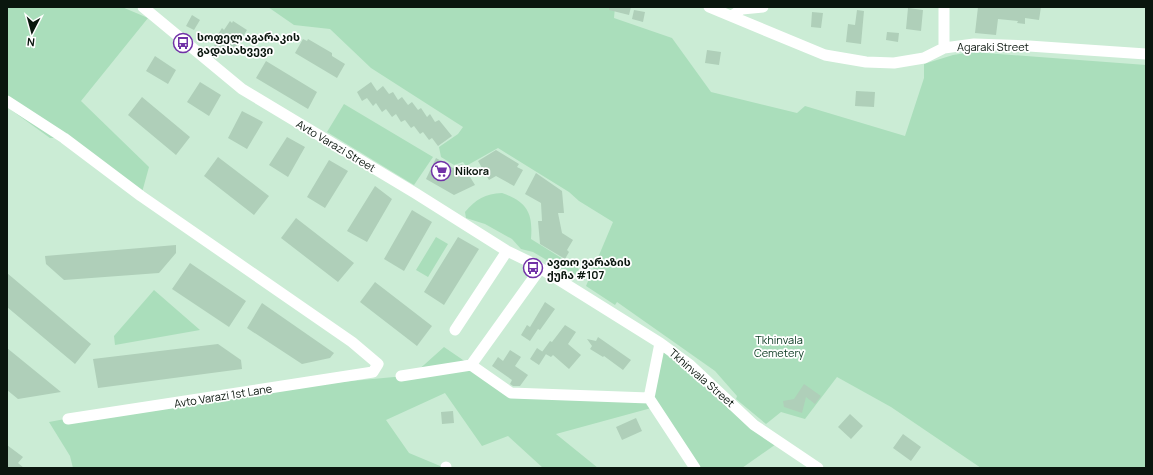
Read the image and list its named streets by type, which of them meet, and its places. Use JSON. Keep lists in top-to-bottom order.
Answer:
{
  "streets": {
    "street": [
      "Agaraki Street",
      "Avto Varazi Street",
      "Tkhinvala Street",
      "Avto Varazi 1st Lane"
    ]
  },
  "crossings": [
    ["Avto Varazi Street", "Tkhinvala Street"]
  ],
  "parks": ["Tkhinvala Cemetery"],
  "places": {
    "bus stop": ["სოფელ აგარაკის გადასახვევი", "ავთო ვარაზის ქუჩა #107"],
    "supermarket": ["Nikora"]
  },
  "north": "bottom"
}
